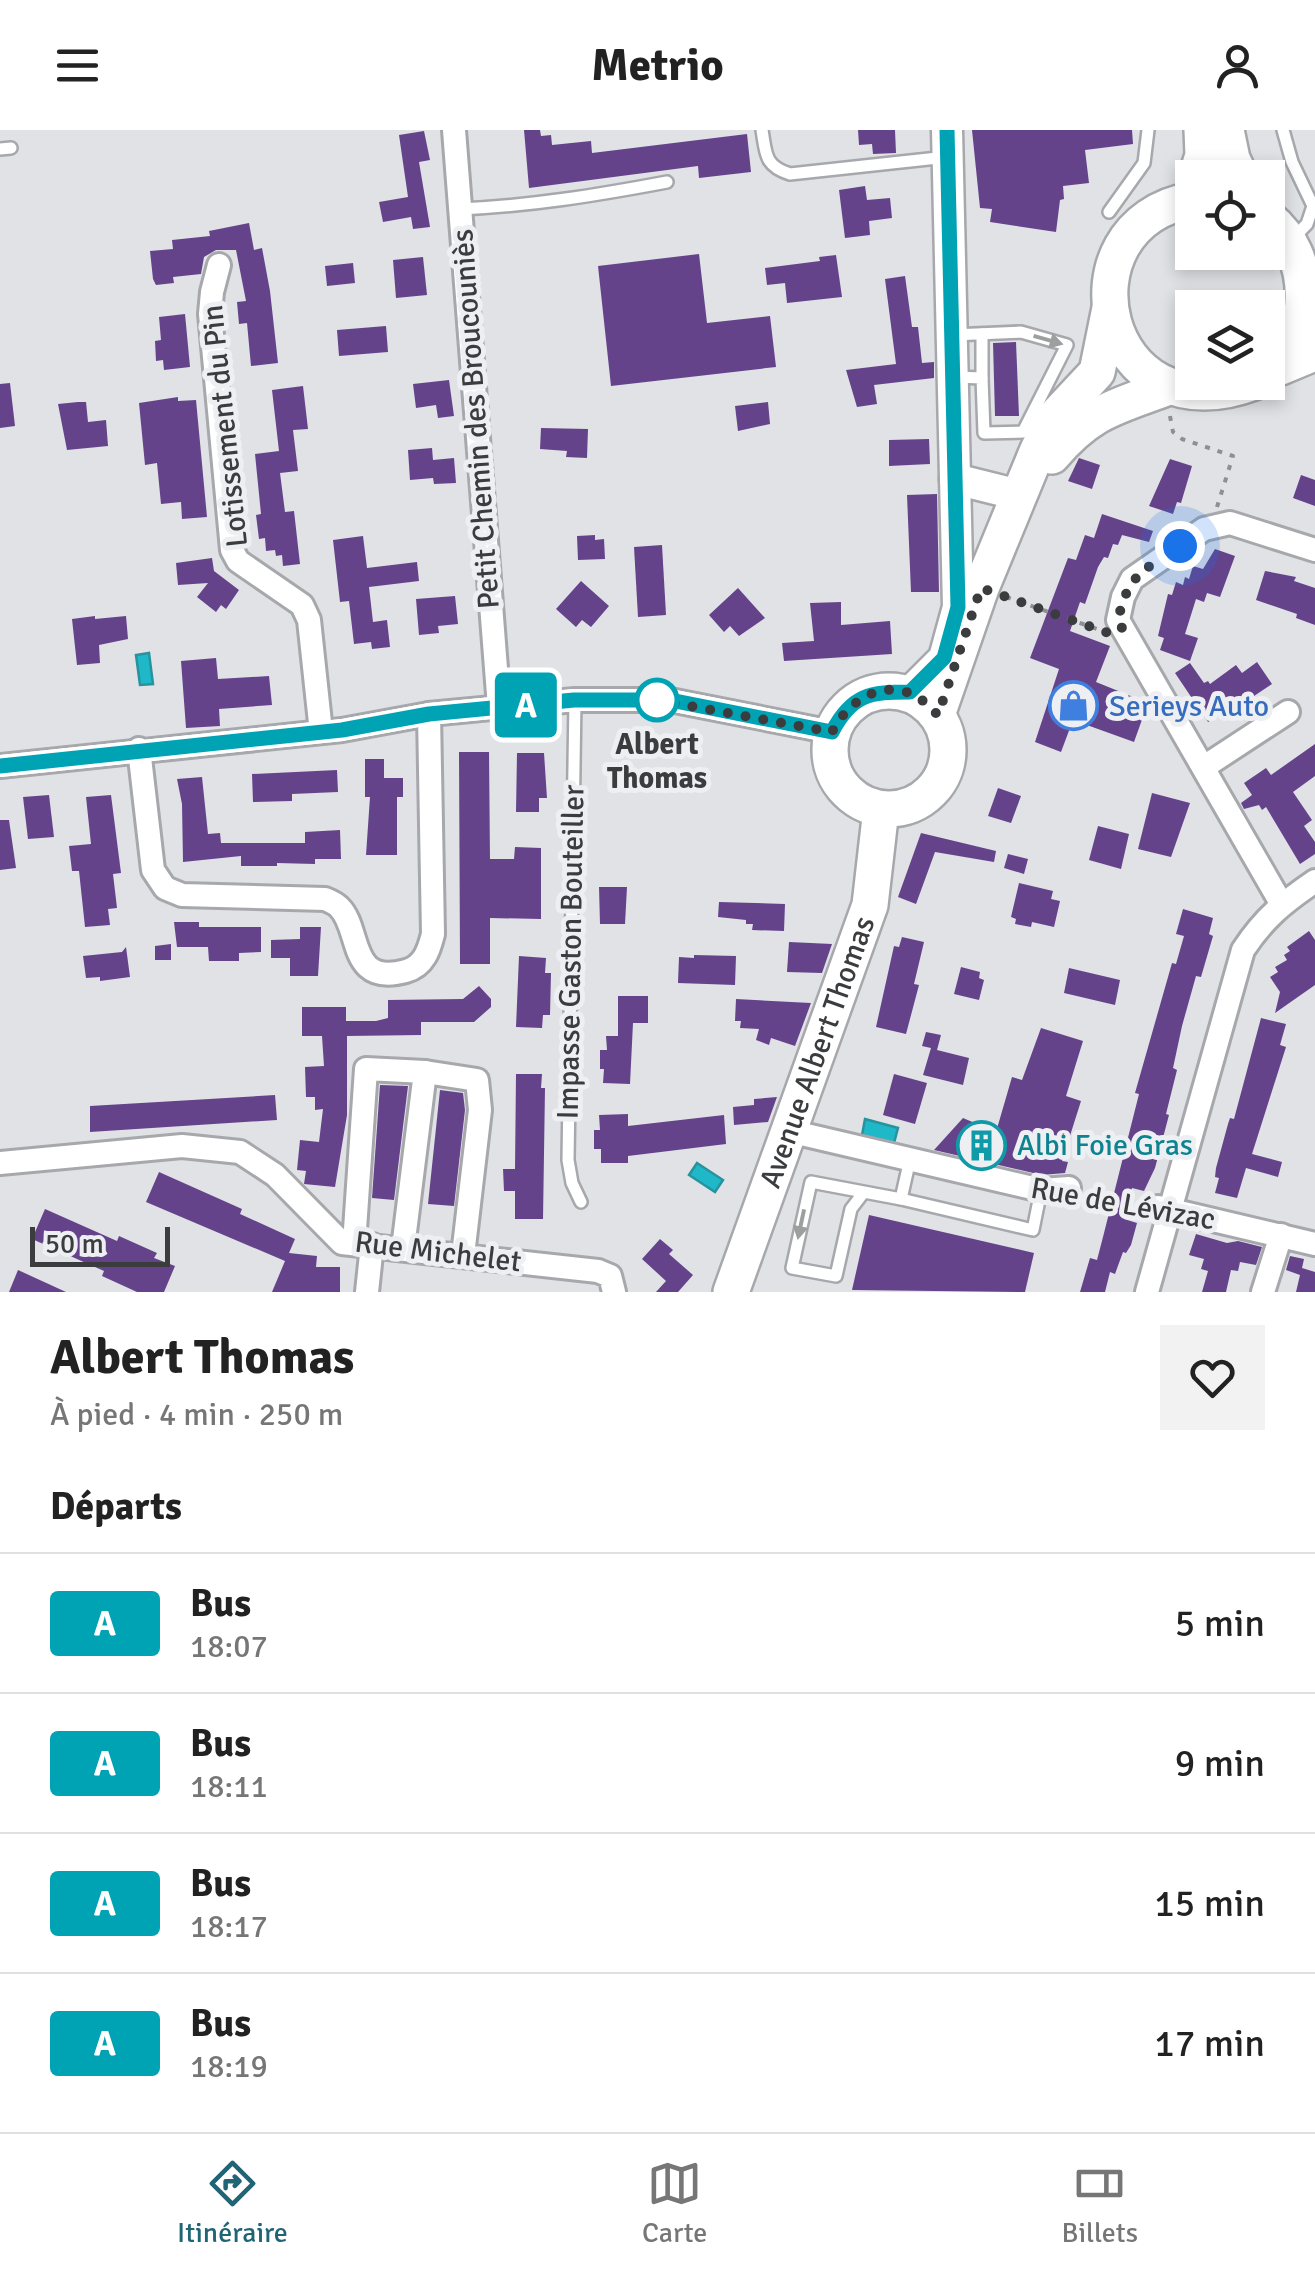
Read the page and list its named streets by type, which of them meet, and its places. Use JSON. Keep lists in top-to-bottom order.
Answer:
{
  "streets": {
    "main road": ["Avenue Albert Thomas"],
    "street": [
      "Petit Chemin des Broucouniès",
      "Lotissement du Pin",
      "Rue de Lévizac",
      "Rue Michelet"
    ],
    "lane": ["Impasse Gaston Bouteiller"]
  },
  "crossings": [
    ["Avenue Albert Thomas", "Rue de Lévizac"]
  ],
  "places": {
    "other": ["Albert Thomas"],
    "shop": ["Serieys Auto"],
    "building": ["Albi Foie Gras"]
  },
  "lines": ["bus line A"],
  "scale_bar": "50 m",
  "page": {
    "header": "Metrio",
    "on_map": "A",
    "scale": "50 m",
    "heading": [
      ["Albert Thomas", "À pied · 4 min · 250 m"],
      "Départs"
    ],
    "list": [
      {
        "mark": "A",
        "name": "Bus",
        "note": "18:07",
        "value": "5 min"
      },
      {
        "mark": "A",
        "name": "Bus",
        "note": "18:11",
        "value": "9 min"
      },
      {
        "mark": "A",
        "name": "Bus",
        "note": "18:17",
        "value": "15 min"
      },
      {
        "mark": "A",
        "name": "Bus",
        "note": "18:19",
        "value": "17 min"
      }
    ],
    "tabs": ["Itinéraire", "Carte", "Billets"]
  }
}
